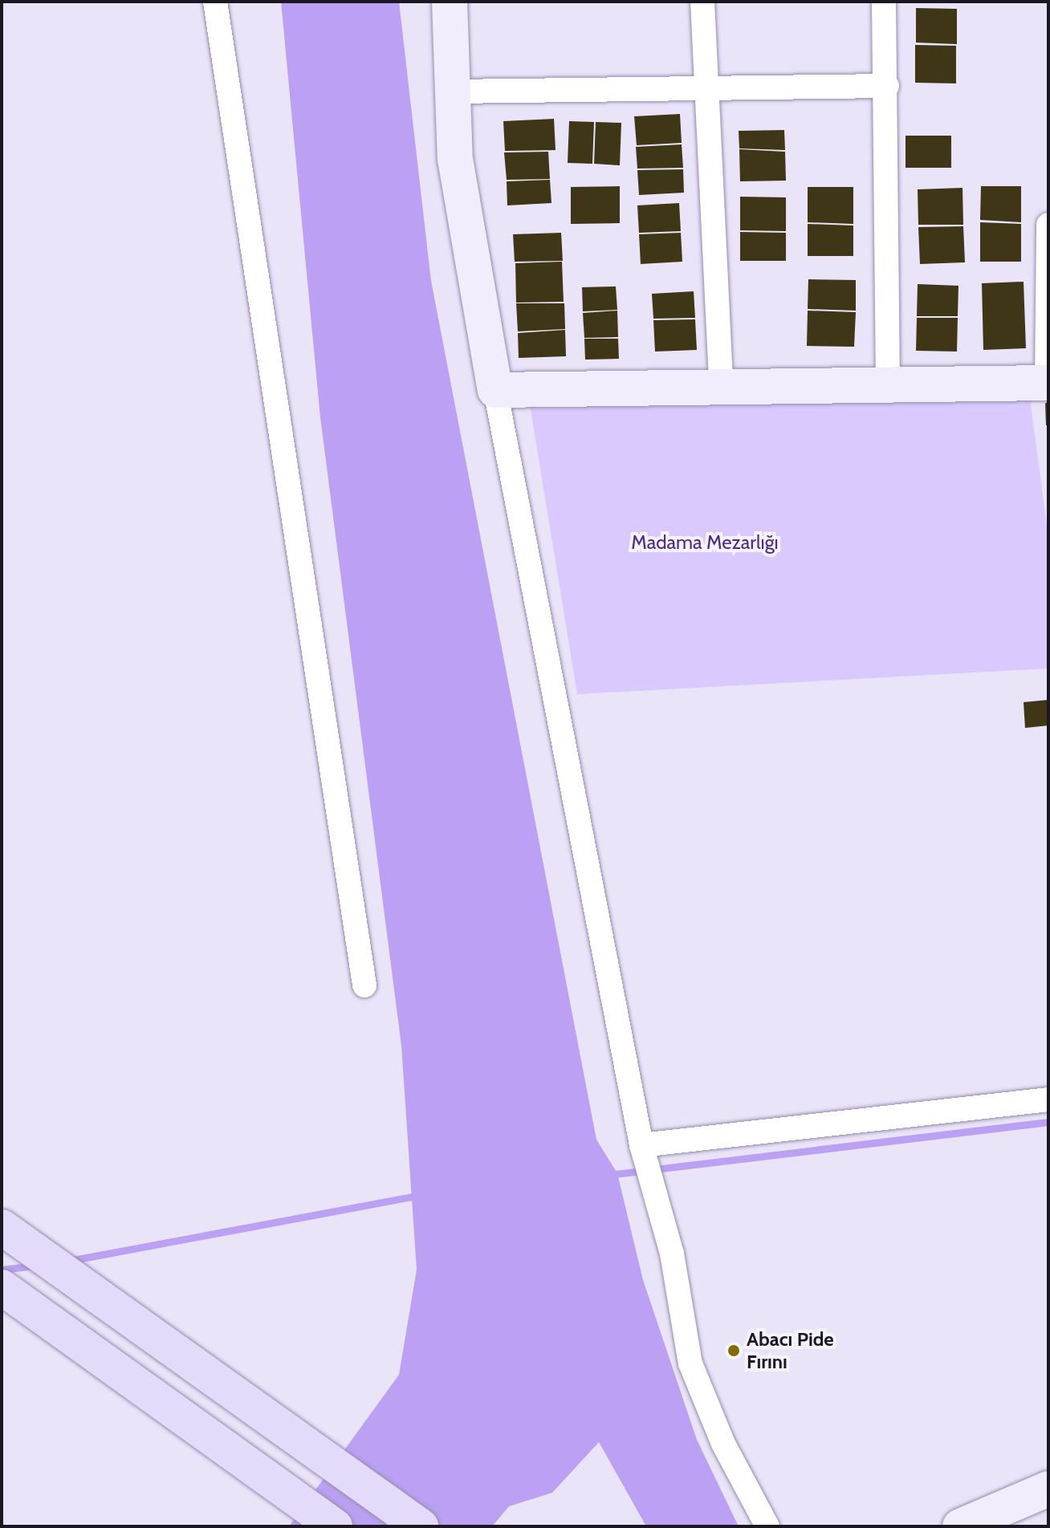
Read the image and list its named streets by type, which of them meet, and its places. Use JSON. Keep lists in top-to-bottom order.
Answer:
{
  "parks": ["Madama Mezarlığı"],
  "places": ["Abacı Pide Fırını"]
}
